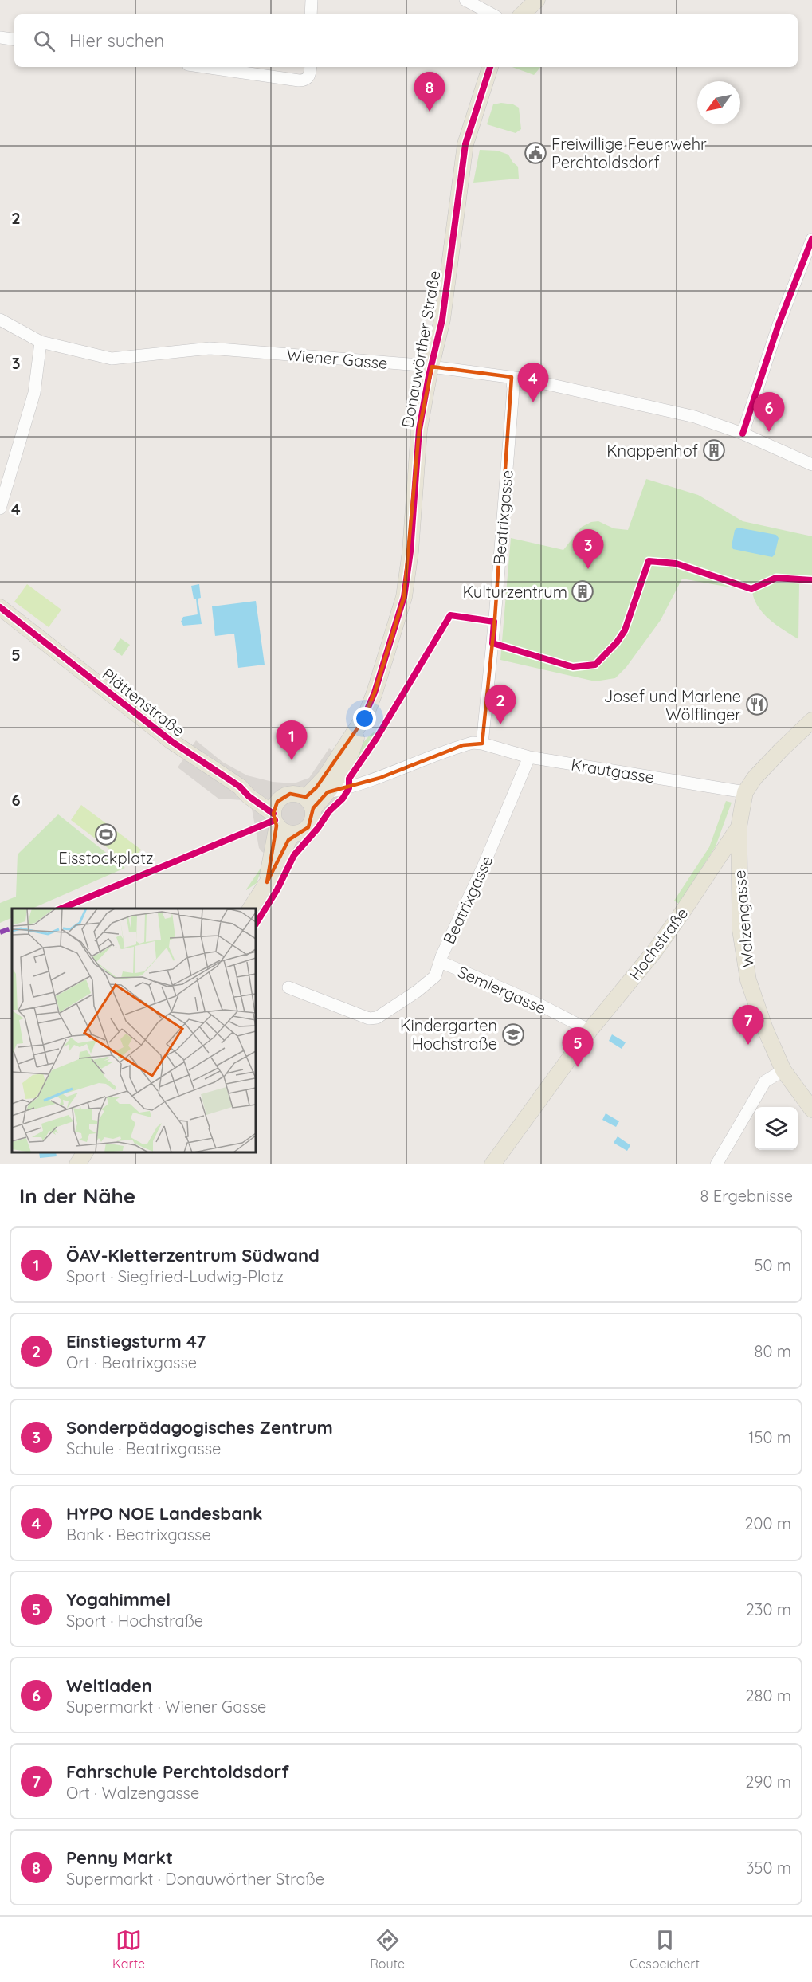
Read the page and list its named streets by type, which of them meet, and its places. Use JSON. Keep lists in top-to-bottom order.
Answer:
{
  "streets": {
    "main road": [
      "Donauwörther Straße",
      "Plättenstraße",
      "Walzengasse",
      "Hochstraße"
    ],
    "street": [
      "Wiener Gasse",
      "Beatrixgasse",
      "Krautgasse",
      "Semlergasse"
    ]
  },
  "crossings": [
    ["Donauwörther Straße", "Wiener Gasse"],
    ["Donauwörther Straße", "Plättenstraße"],
    ["Wiener Gasse", "Beatrixgasse"],
    ["Beatrixgasse", "Krautgasse"],
    ["Beatrixgasse", "Semlergasse"],
    ["Krautgasse", "Hochstraße"],
    ["Walzengasse", "Hochstraße"],
    ["Hochstraße", "Semlergasse"]
  ],
  "places": {
    "public building": ["Freiwillige Feuerwehr Perchtoldsdorf"],
    "building": ["Knappenhof", "Kulturzentrum"],
    "restaurant": ["Josef und Marlene Wölflinger"],
    "sports": ["Eisstockplatz"],
    "school or university": ["Kindergarten Hochstraße"]
  },
  "north": "bottom left",
  "page": {
    "search": "Hier suchen",
    "pins": [
      "8",
      "4",
      "6",
      "3",
      "2",
      "1",
      "7",
      "5"
    ],
    "heading": ["In der Nähe", "8 Ergebnisse"],
    "list": [
      {
        "mark": "1",
        "name": "ÖAV-Kletterzentrum Südwand",
        "note": "Sport · Siegfried-Ludwig-Platz",
        "value": "50 m"
      },
      {
        "mark": "2",
        "name": "Einstiegsturm 47",
        "note": "Ort · Beatrixgasse",
        "value": "80 m"
      },
      {
        "mark": "3",
        "name": "Sonderpädagogisches Zentrum",
        "note": "Schule · Beatrixgasse",
        "value": "150 m"
      },
      {
        "mark": "4",
        "name": "HYPO NOE Landesbank",
        "note": "Bank · Beatrixgasse",
        "value": "200 m"
      },
      {
        "mark": "5",
        "name": "Yogahimmel",
        "note": "Sport · Hochstraße",
        "value": "230 m"
      },
      {
        "mark": "6",
        "name": "Weltladen",
        "note": "Supermarkt · Wiener Gasse",
        "value": "280 m"
      },
      {
        "mark": "7",
        "name": "Fahrschule Perchtoldsdorf",
        "note": "Ort · Walzengasse",
        "value": "290 m"
      },
      {
        "mark": "8",
        "name": "Penny Markt",
        "note": "Supermarkt · Donauwörther Straße",
        "value": "350 m"
      }
    ],
    "nav": ["Karte", "Route", "Gespeichert"]
  },
  "grid": {
    "rows": [
      "2",
      "3",
      "4",
      "5",
      "6"
    ]
  }
}
